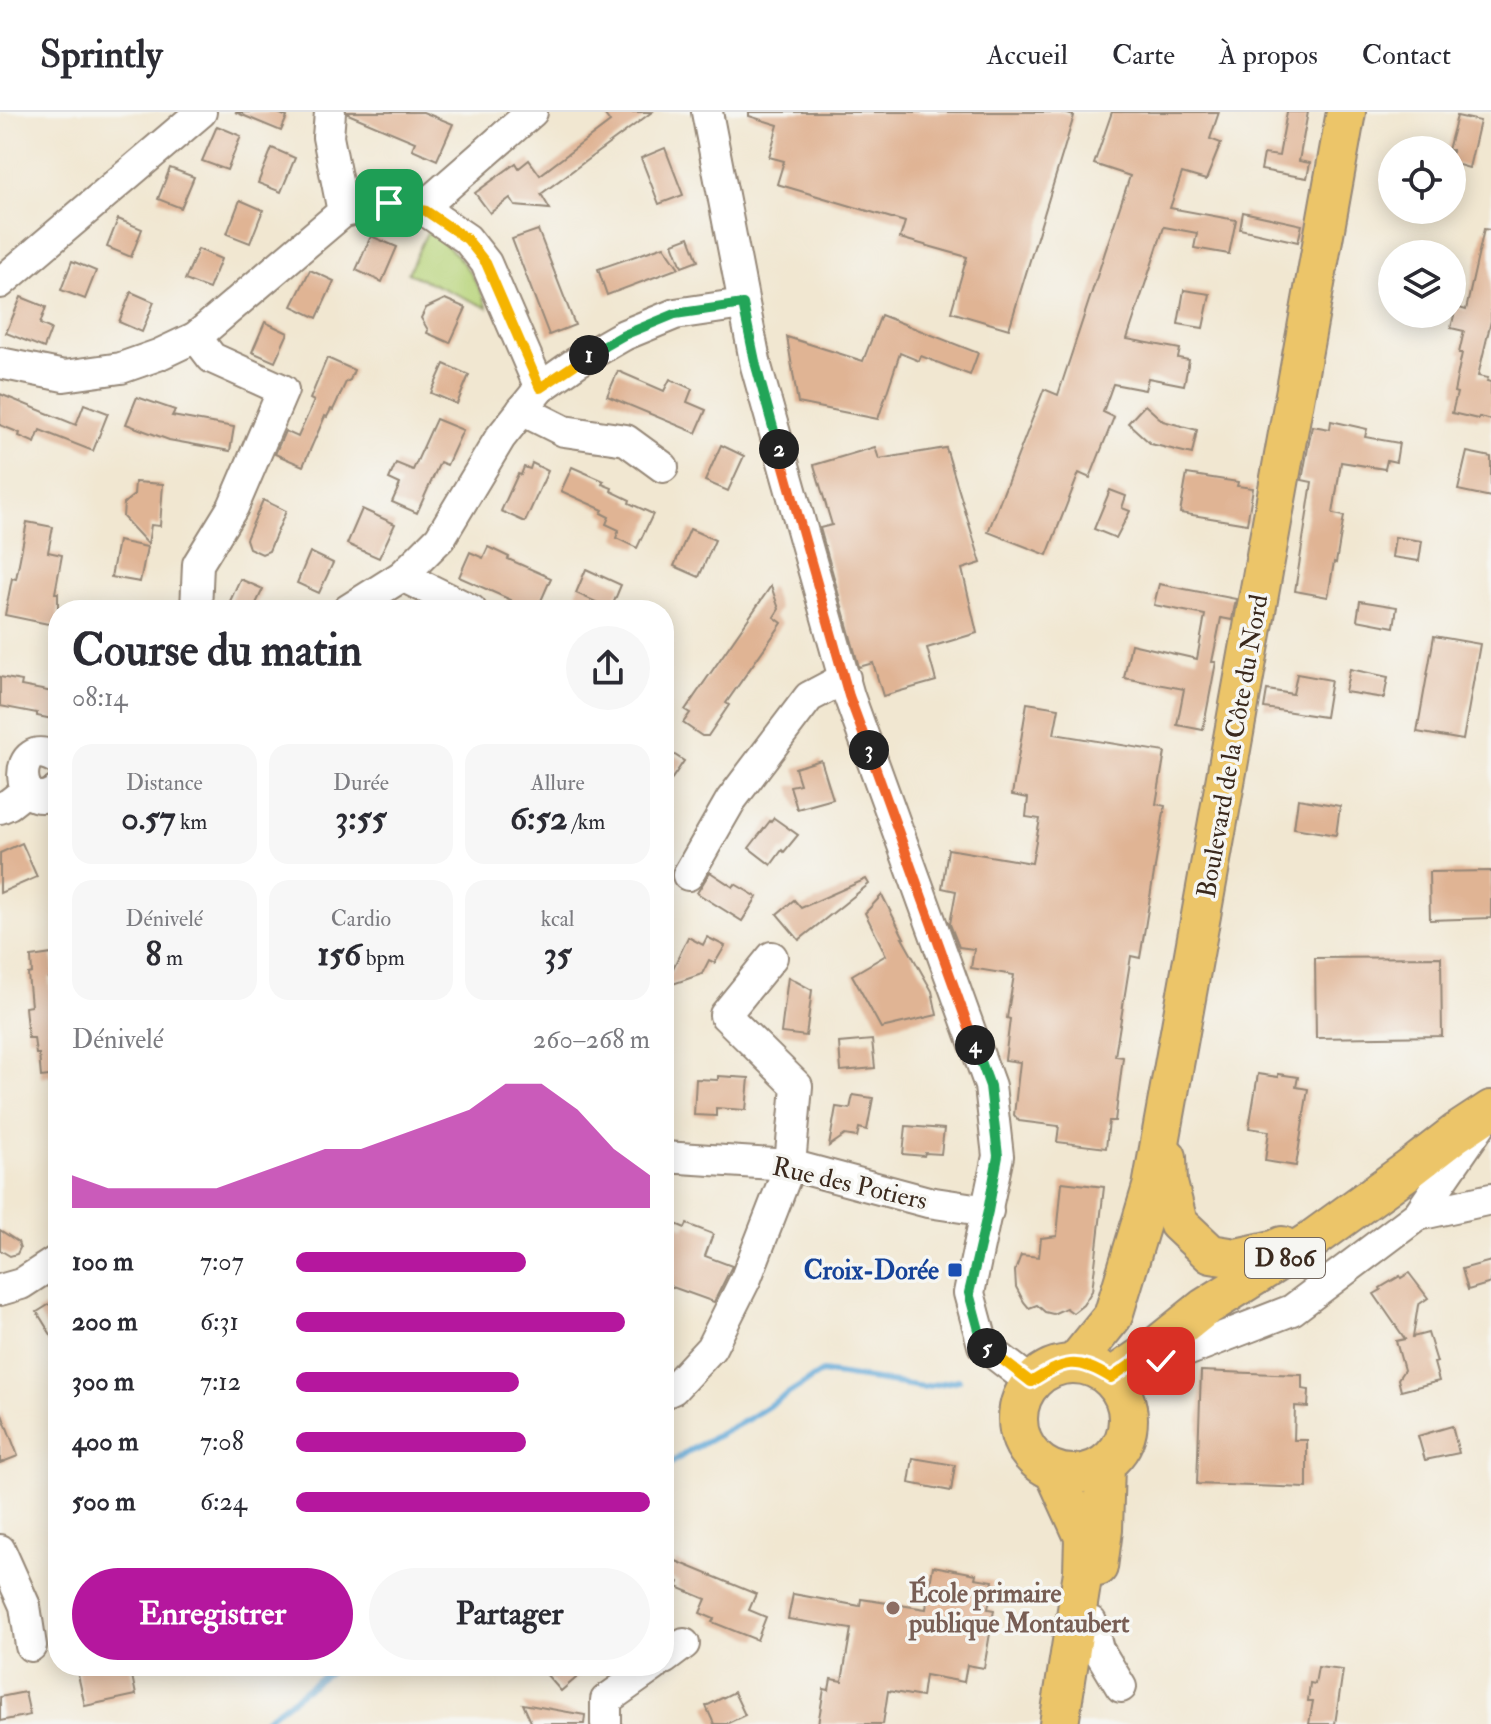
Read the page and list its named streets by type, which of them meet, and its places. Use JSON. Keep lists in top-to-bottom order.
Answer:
{
  "streets": {
    "main road": ["Boulevard de la Côte du Nord", "D 806"],
    "street": ["Rue des Potiers"]
  },
  "crossings": [
    ["Boulevard de la Côte du Nord", "D 806"]
  ],
  "places": {
    "transit": ["Croix-Dorée"],
    "other": ["École primaire publique Montaubert"]
  },
  "page": {
    "header": "Sprintly",
    "nav": [
      "Accueil",
      "Carte",
      "À propos",
      "Contact"
    ],
    "pins": [
      "1",
      "2",
      "3",
      "4",
      "5"
    ],
    "heading": ["Course du matin", "08:14"],
    "stats": [
      ["Distance", "0.57 km"],
      ["Durée", "3:55"],
      ["Allure", "6:52 /km"],
      ["Dénivelé", "8 m"],
      ["Cardio", "156 bpm"],
      ["kcal", "35"]
    ],
    "chart": ["Dénivelé", "260–268 m"],
    "list": [
      {
        "name": "100 m",
        "note": "7:07"
      },
      {
        "name": "200 m",
        "note": "6:31"
      },
      {
        "name": "300 m",
        "note": "7:12"
      },
      {
        "name": "400 m",
        "note": "7:08"
      },
      {
        "name": "500 m",
        "note": "6:24"
      }
    ],
    "buttons": ["Enregistrer", "Partager"]
  }
}
